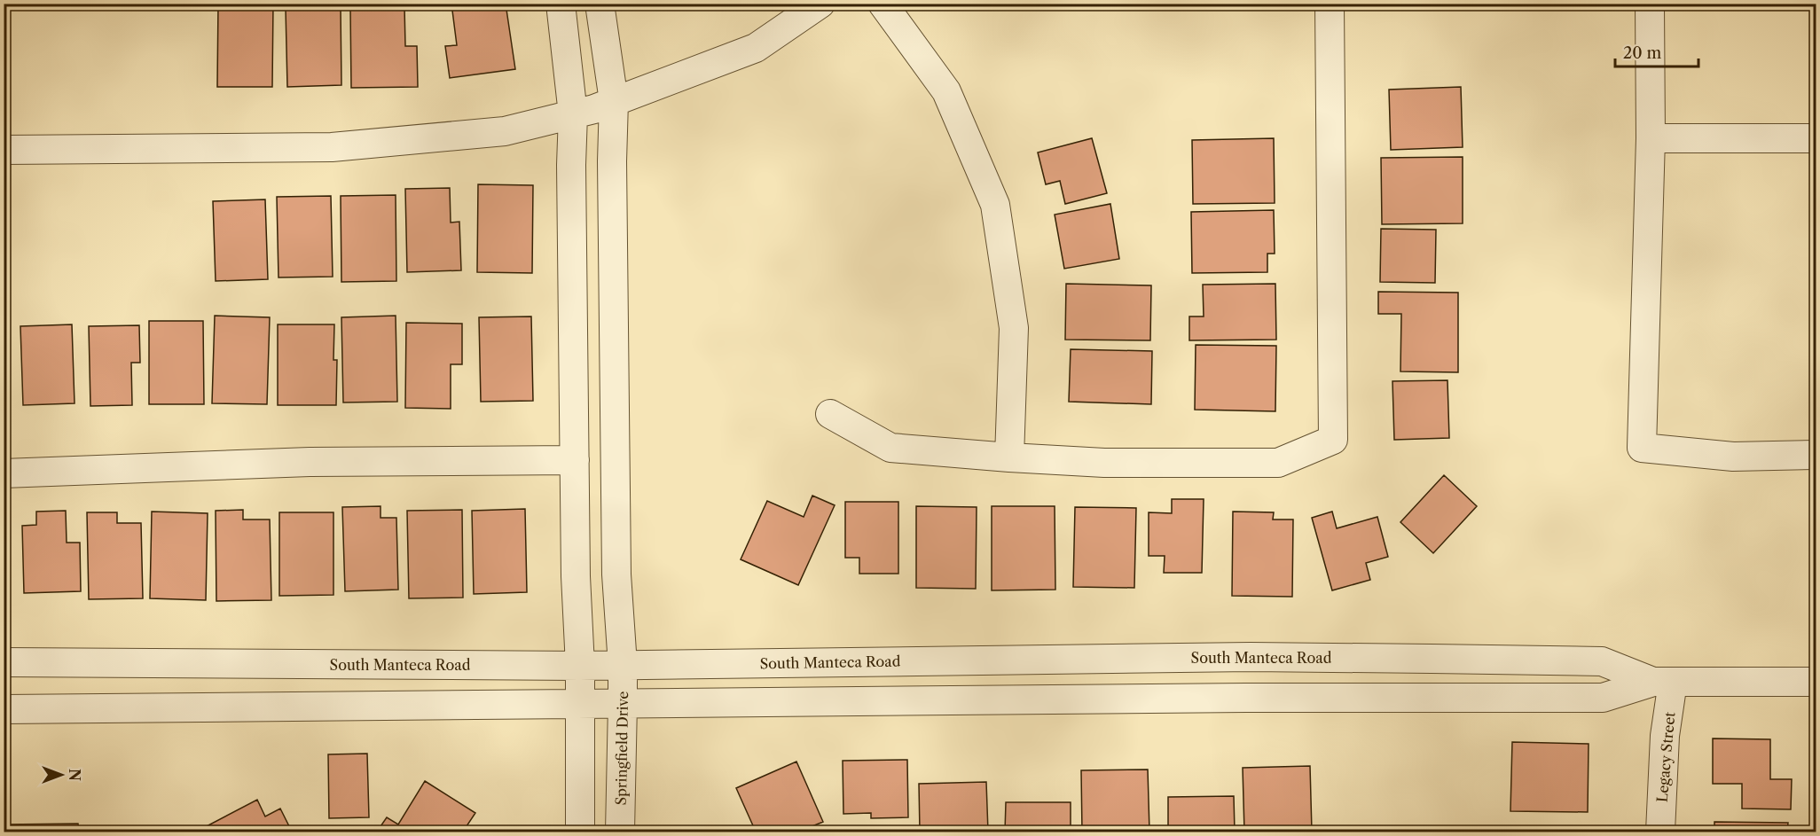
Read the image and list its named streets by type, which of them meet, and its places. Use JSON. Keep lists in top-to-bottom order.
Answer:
{
  "streets": {
    "street": ["South Manteca Road", "Springfield Drive", "Legacy Street"]
  },
  "crossings": [
    ["South Manteca Road", "Springfield Drive"],
    ["South Manteca Road", "Legacy Street"]
  ],
  "scale_bar": "20 m",
  "north": "right"
}
